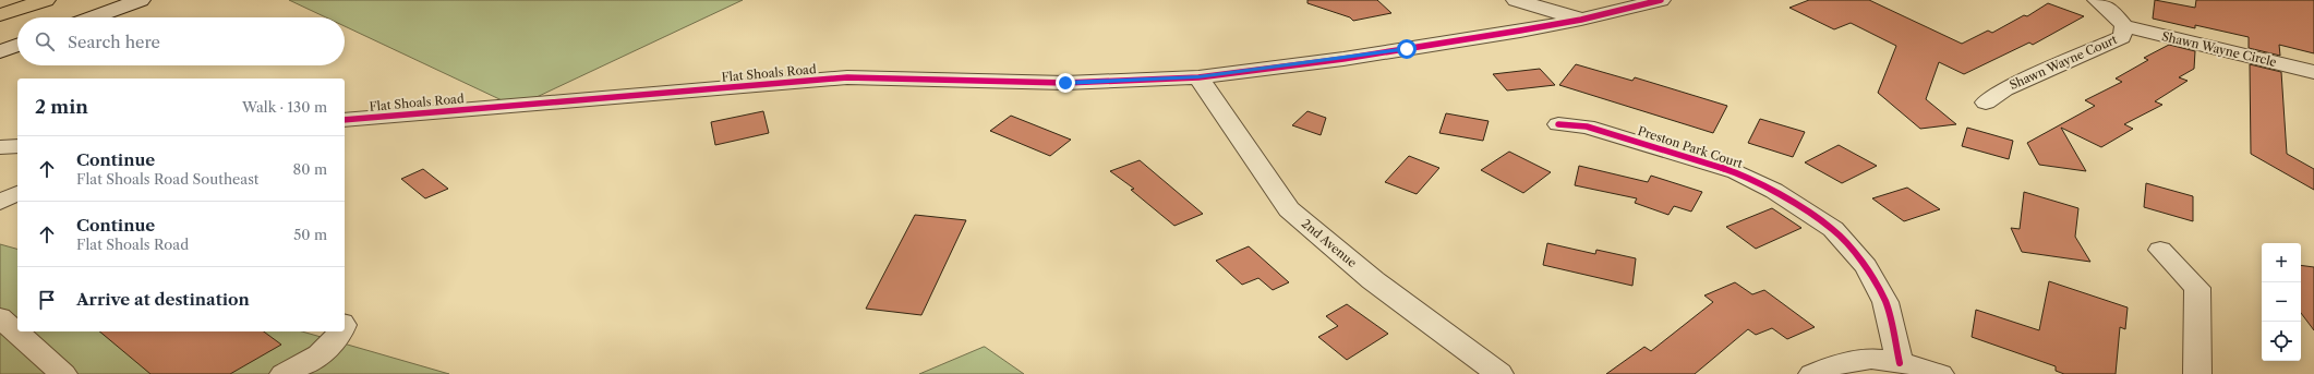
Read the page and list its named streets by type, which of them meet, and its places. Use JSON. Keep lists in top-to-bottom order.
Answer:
{
  "streets": {
    "street": [
      "Shawn Wayne Circle",
      "Shawn Wayne Court",
      "Flat Shoals Road",
      "Preston Park Court",
      "2nd Avenue"
    ]
  },
  "crossings": [
    ["Shawn Wayne Circle", "Shawn Wayne Court"],
    ["Flat Shoals Road", "2nd Avenue"]
  ],
  "page": {
    "search": "Search here",
    "heading": ["2 min", "Walk · 130 m"],
    "list": [
      ["Continue", "Flat Shoals Road Southeast", "80 m"],
      ["Continue", "Flat Shoals Road", "50 m"],
      "Arrive at destination"
    ],
    "map_buttons": ["+", "−"]
  }
}
